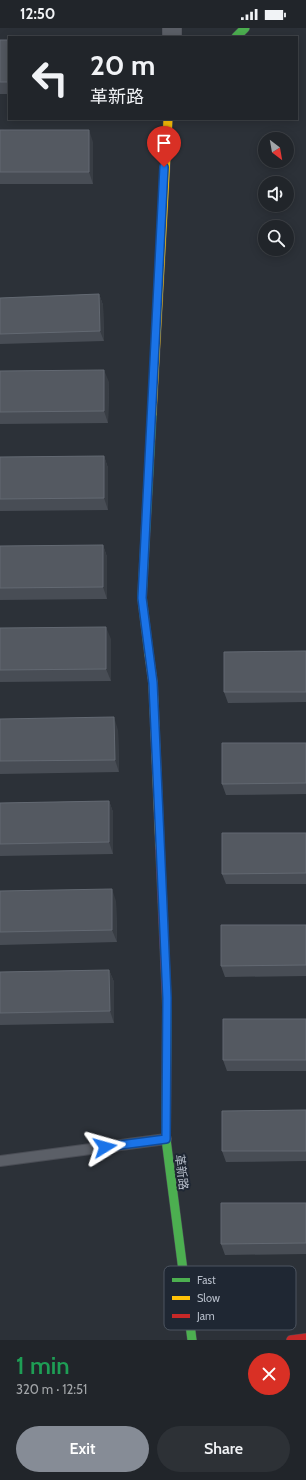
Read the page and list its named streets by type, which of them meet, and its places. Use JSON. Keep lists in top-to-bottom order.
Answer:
{
  "streets": {
    "street": ["革新路"]
  },
  "legend": ["Fast", "Slow", "Jam"],
  "north": "bottom right",
  "page": {
    "status": "12:50",
    "turn": ["20 m", "革新路"],
    "heading": ["1 min", "320 m · 12:51"],
    "buttons": ["Exit", "Share"]
  }
}
